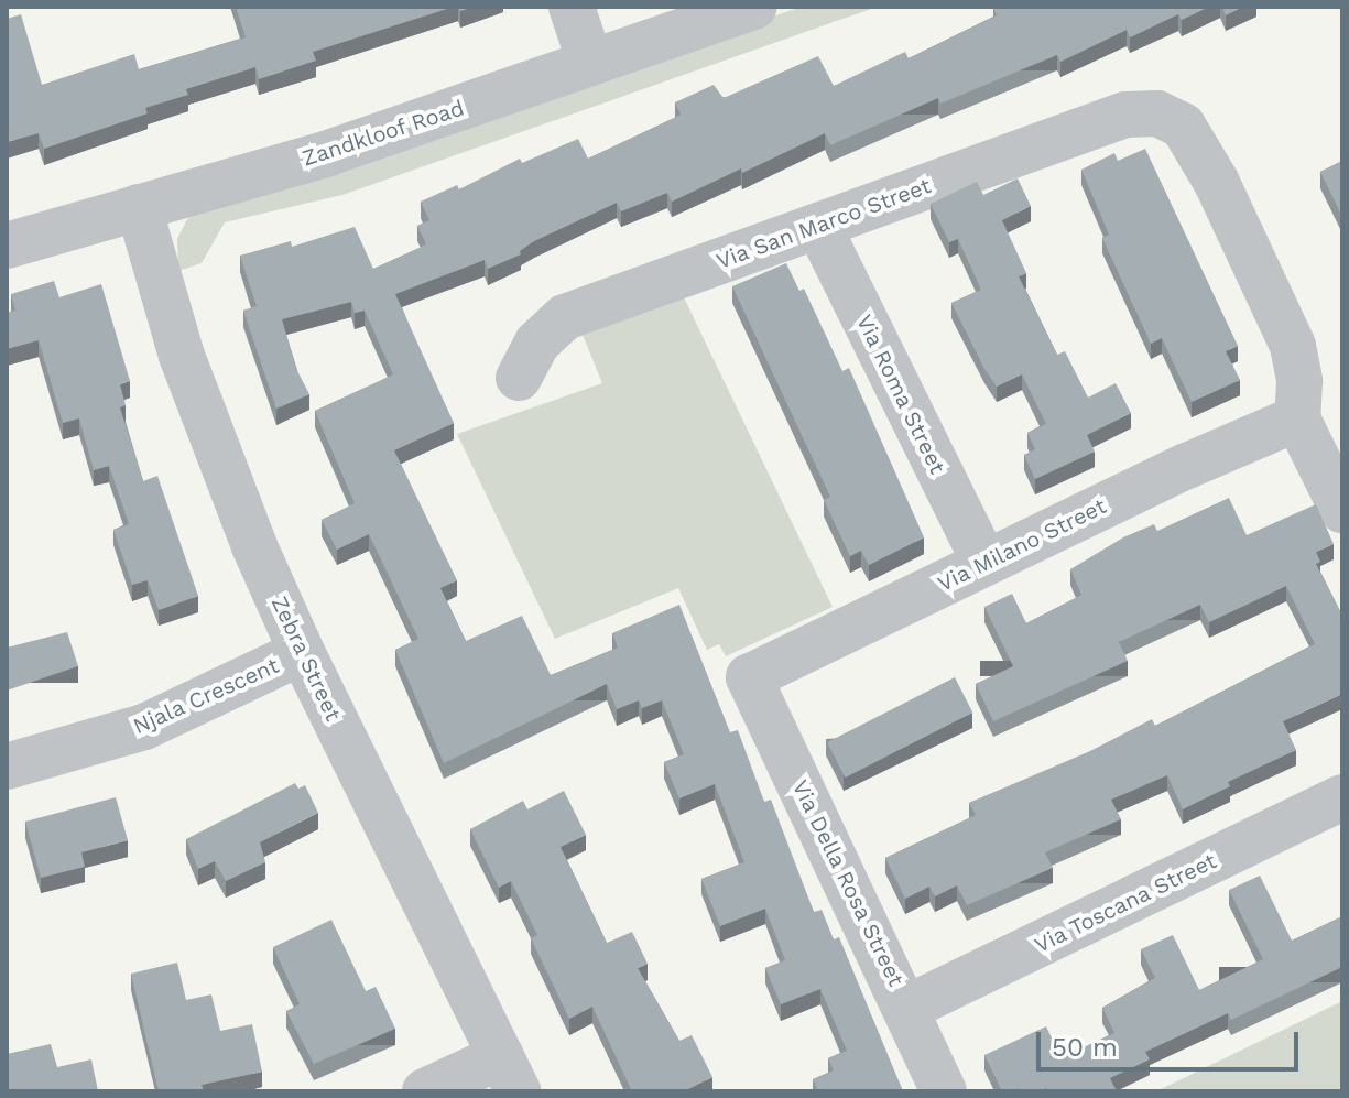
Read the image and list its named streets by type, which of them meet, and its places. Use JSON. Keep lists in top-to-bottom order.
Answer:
{
  "streets": {
    "street": [
      "Zandkloof Road",
      "Via San Marco Street",
      "Via Roma Street",
      "Via Milano Street",
      "Zebra Street",
      "Njala Crescent",
      "Via Della Rosa Street",
      "Via Toscana Street"
    ]
  },
  "crossings": [
    ["Zandkloof Road", "Zebra Street"],
    ["Via San Marco Street", "Via Roma Street"],
    ["Via San Marco Street", "Via Milano Street"],
    ["Via Roma Street", "Via Milano Street"],
    ["Via Milano Street", "Via Della Rosa Street"],
    ["Zebra Street", "Njala Crescent"],
    ["Via Della Rosa Street", "Via Toscana Street"]
  ],
  "scale_bar": "50 m"
}
